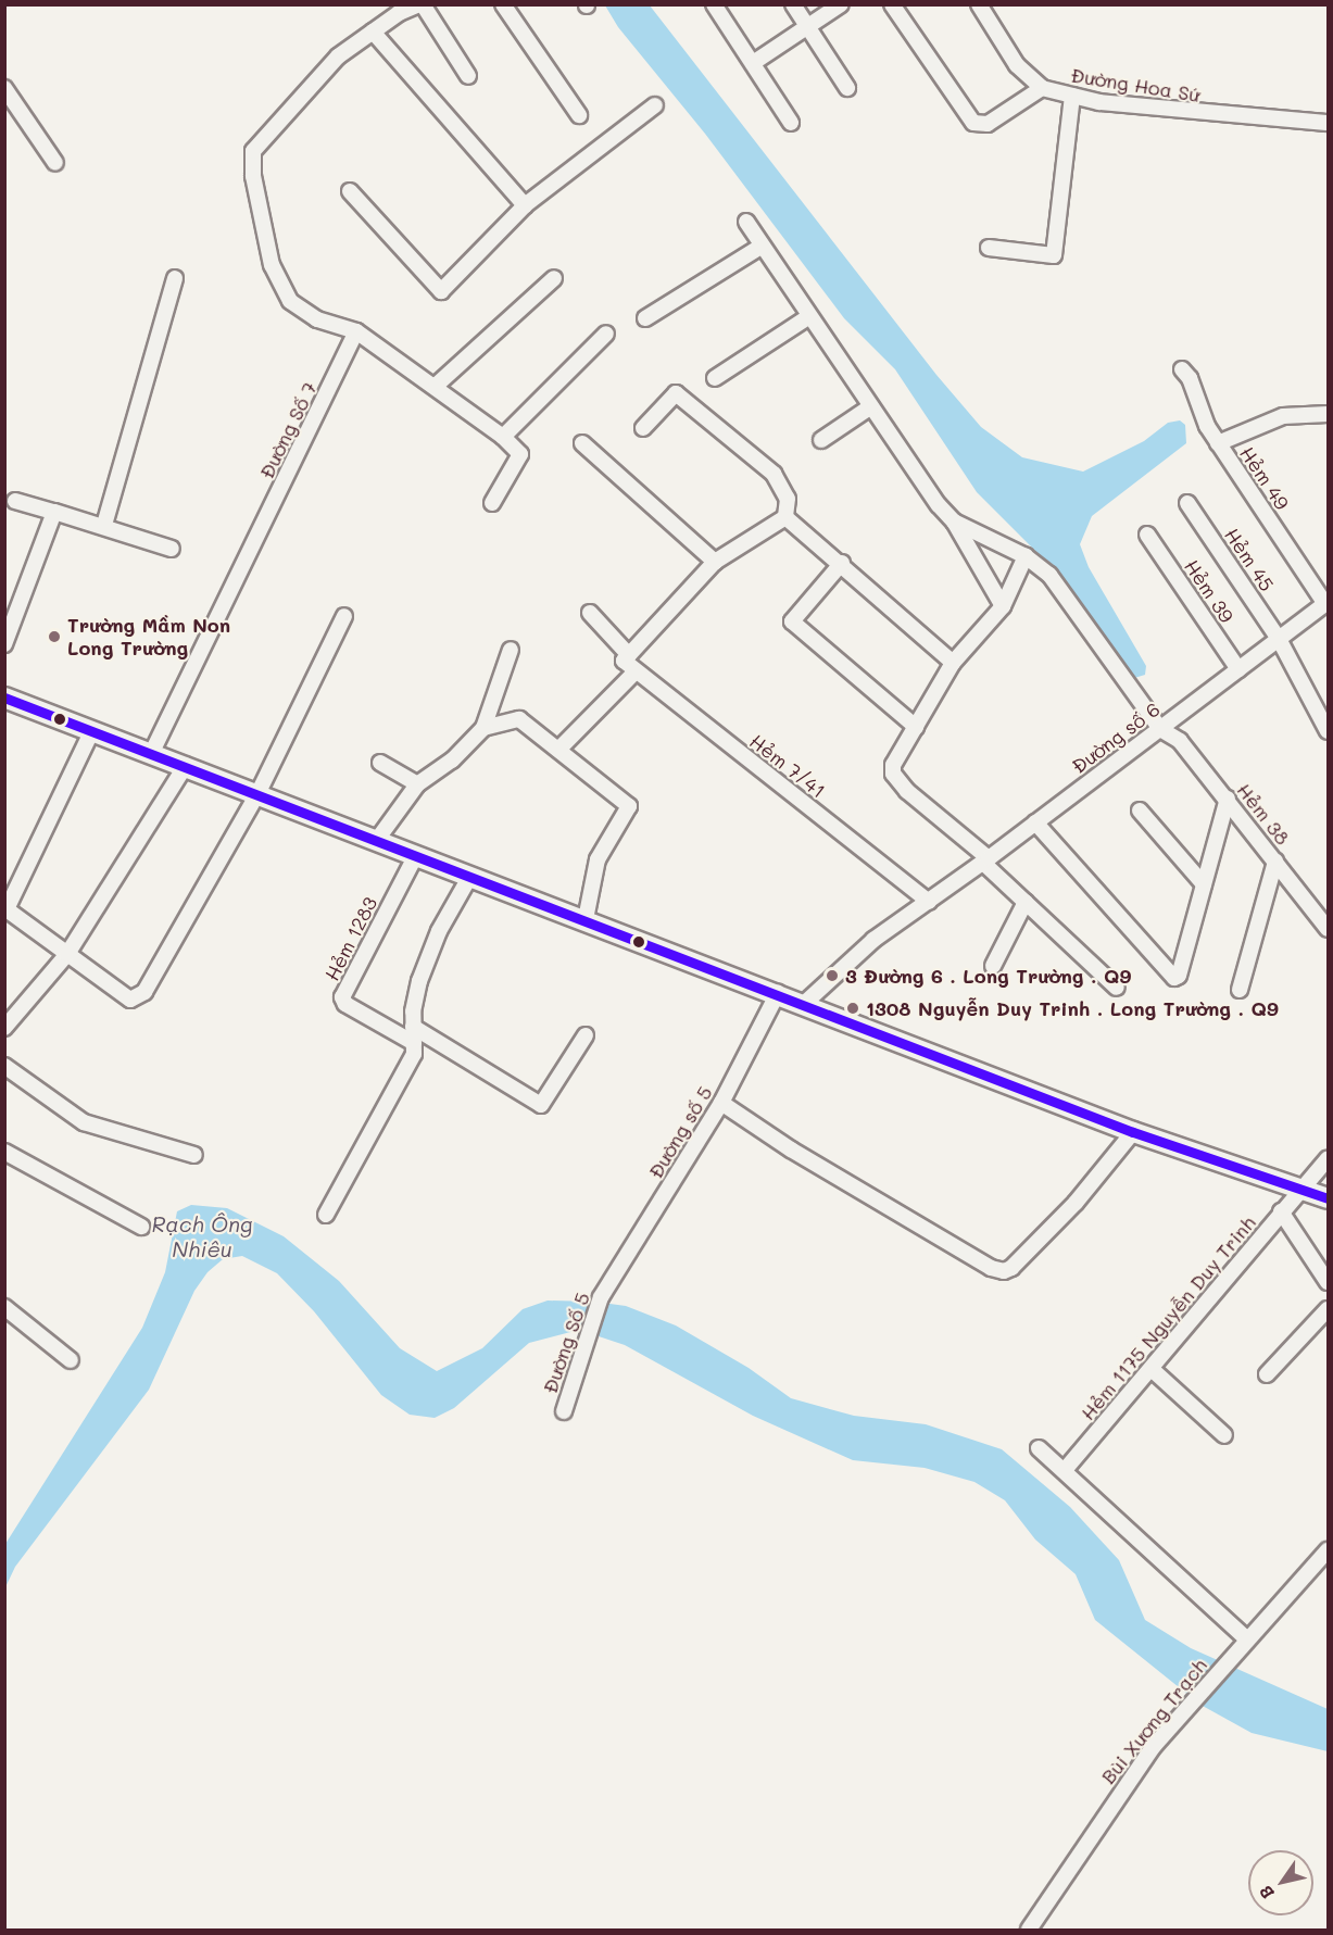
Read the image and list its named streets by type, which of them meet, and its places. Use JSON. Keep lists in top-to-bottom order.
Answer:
{
  "streets": {
    "street": [
      "Đường Hoa Sứ",
      "Đường Số 7",
      "Hẻm 49",
      "Hẻm 45",
      "Hẻm 39",
      "Đường số 6",
      "Hẻm 7/41",
      "Hẻm 38",
      "Hẻm 1283",
      "Đường số 5",
      "Hẻm 1175 Nguyễn Duy Trinh",
      "Đường Số 5",
      "Bùi Xương Trạch"
    ]
  },
  "crossings": [
    ["Hẻm 49", "Đường số 6"],
    ["Hẻm 45", "Đường số 6"],
    ["Hẻm 39", "Đường số 6"],
    ["Đường số 6", "Hẻm 7/41"],
    ["Đường số 6", "Hẻm 38"],
    ["Đường số 5", "Đường Số 5"]
  ],
  "water": ["Rạch Ông Nhiêu"],
  "places": ["Trường Mầm Non Long Trường", "3 Đường 6 . Long Trường . Q9", "1308 Nguyễn Duy Trinh . Long Trường . Q9"],
  "north": "bottom left"
}
